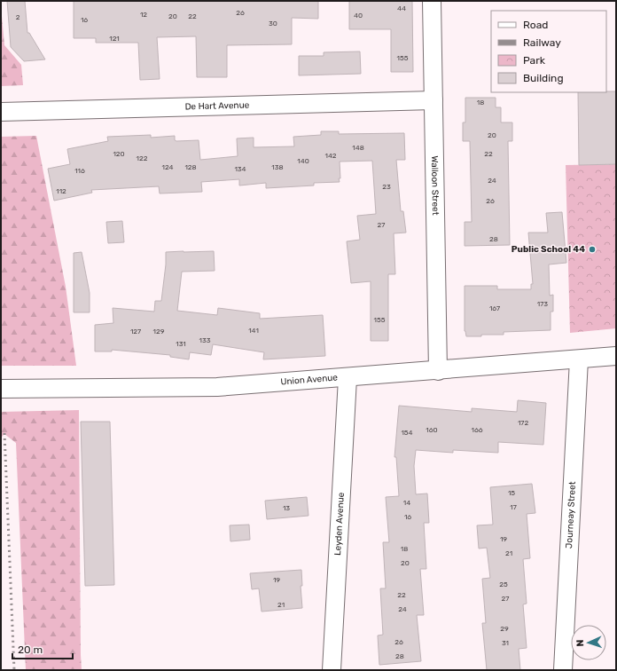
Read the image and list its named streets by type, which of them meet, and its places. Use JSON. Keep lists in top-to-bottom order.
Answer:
{
  "streets": {
    "street": [
      "De Hart Avenue",
      "Walloon Street",
      "Union Avenue",
      "Journeay Street",
      "Leyden Avenue"
    ]
  },
  "crossings": [
    ["De Hart Avenue", "Walloon Street"],
    ["Walloon Street", "Union Avenue"],
    ["Union Avenue", "Journeay Street"],
    ["Union Avenue", "Leyden Avenue"]
  ],
  "places": ["Public School 44"],
  "house_numbers": [
    "44",
    "26",
    "12",
    "40",
    "20",
    "22",
    "2",
    "16",
    "30",
    "121",
    "155",
    "18",
    "20",
    "148",
    "120",
    "22",
    "142",
    "122",
    "140",
    "124",
    "128",
    "138",
    "134",
    "116",
    "24",
    "23",
    "112",
    "26",
    "27",
    "28",
    "173",
    "167",
    "155",
    "141",
    "127",
    "129",
    "133",
    "131",
    "172",
    "160",
    "166",
    "154",
    "15",
    "14",
    "17",
    "13",
    "16",
    "19",
    "18",
    "21",
    "20",
    "19",
    "25",
    "22",
    "27",
    "21",
    "24",
    "29",
    "26",
    "31",
    "28"
  ],
  "legend": [
    "Road",
    "Railway",
    "Park",
    "Building"
  ],
  "scale_bar": "20 m",
  "north": "left"
}
